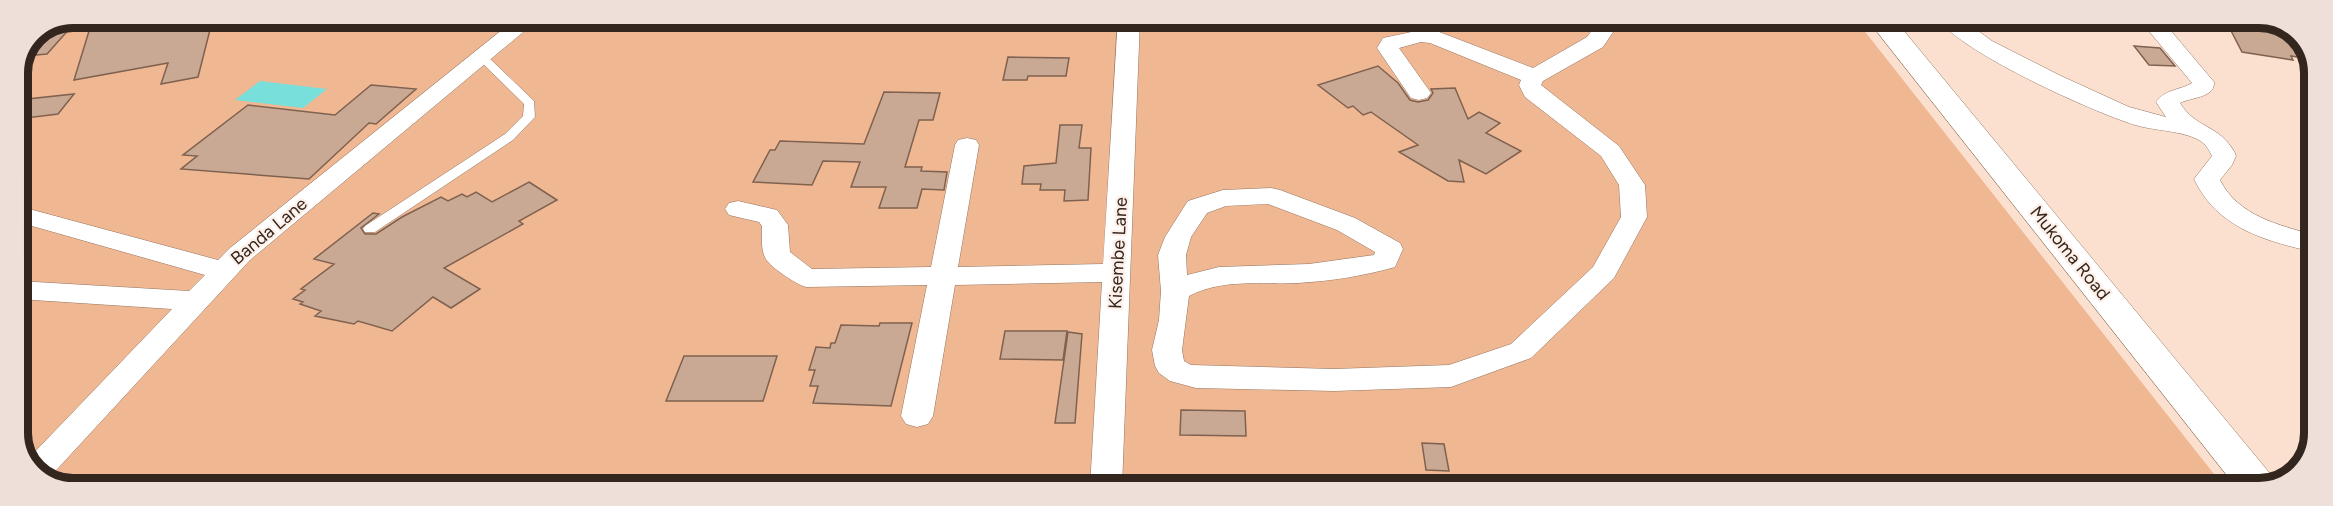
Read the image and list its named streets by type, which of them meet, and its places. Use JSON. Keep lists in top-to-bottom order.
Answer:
{
  "streets": {
    "street": ["Banda Lane", "Kisembe Lane", "Mukoma Road"]
  }
}
